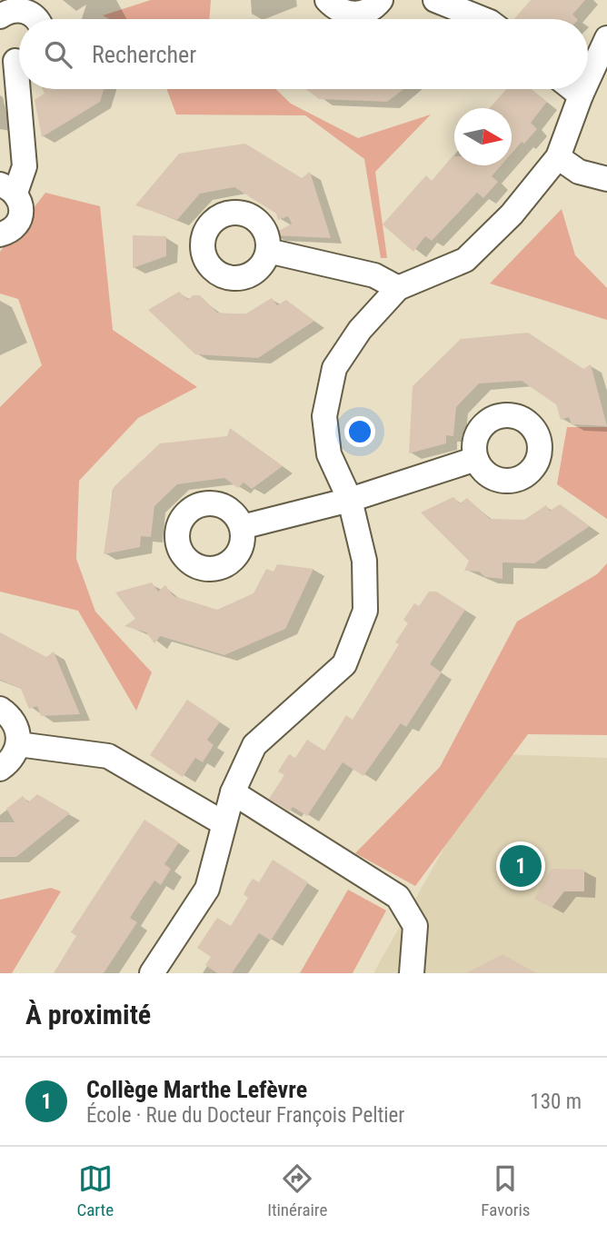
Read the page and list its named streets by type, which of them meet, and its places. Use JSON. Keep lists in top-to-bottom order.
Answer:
{
  "north": "right",
  "page": {
    "search": "Rechercher",
    "pins": "1",
    "heading": "À proximité",
    "list": [
      {
        "mark": "1",
        "name": "Collège Marthe Lefèvre",
        "note": "École · Rue du Docteur François Peltier",
        "value": "130 m"
      }
    ],
    "nav": ["Carte", "Itinéraire", "Favoris"]
  }
}
